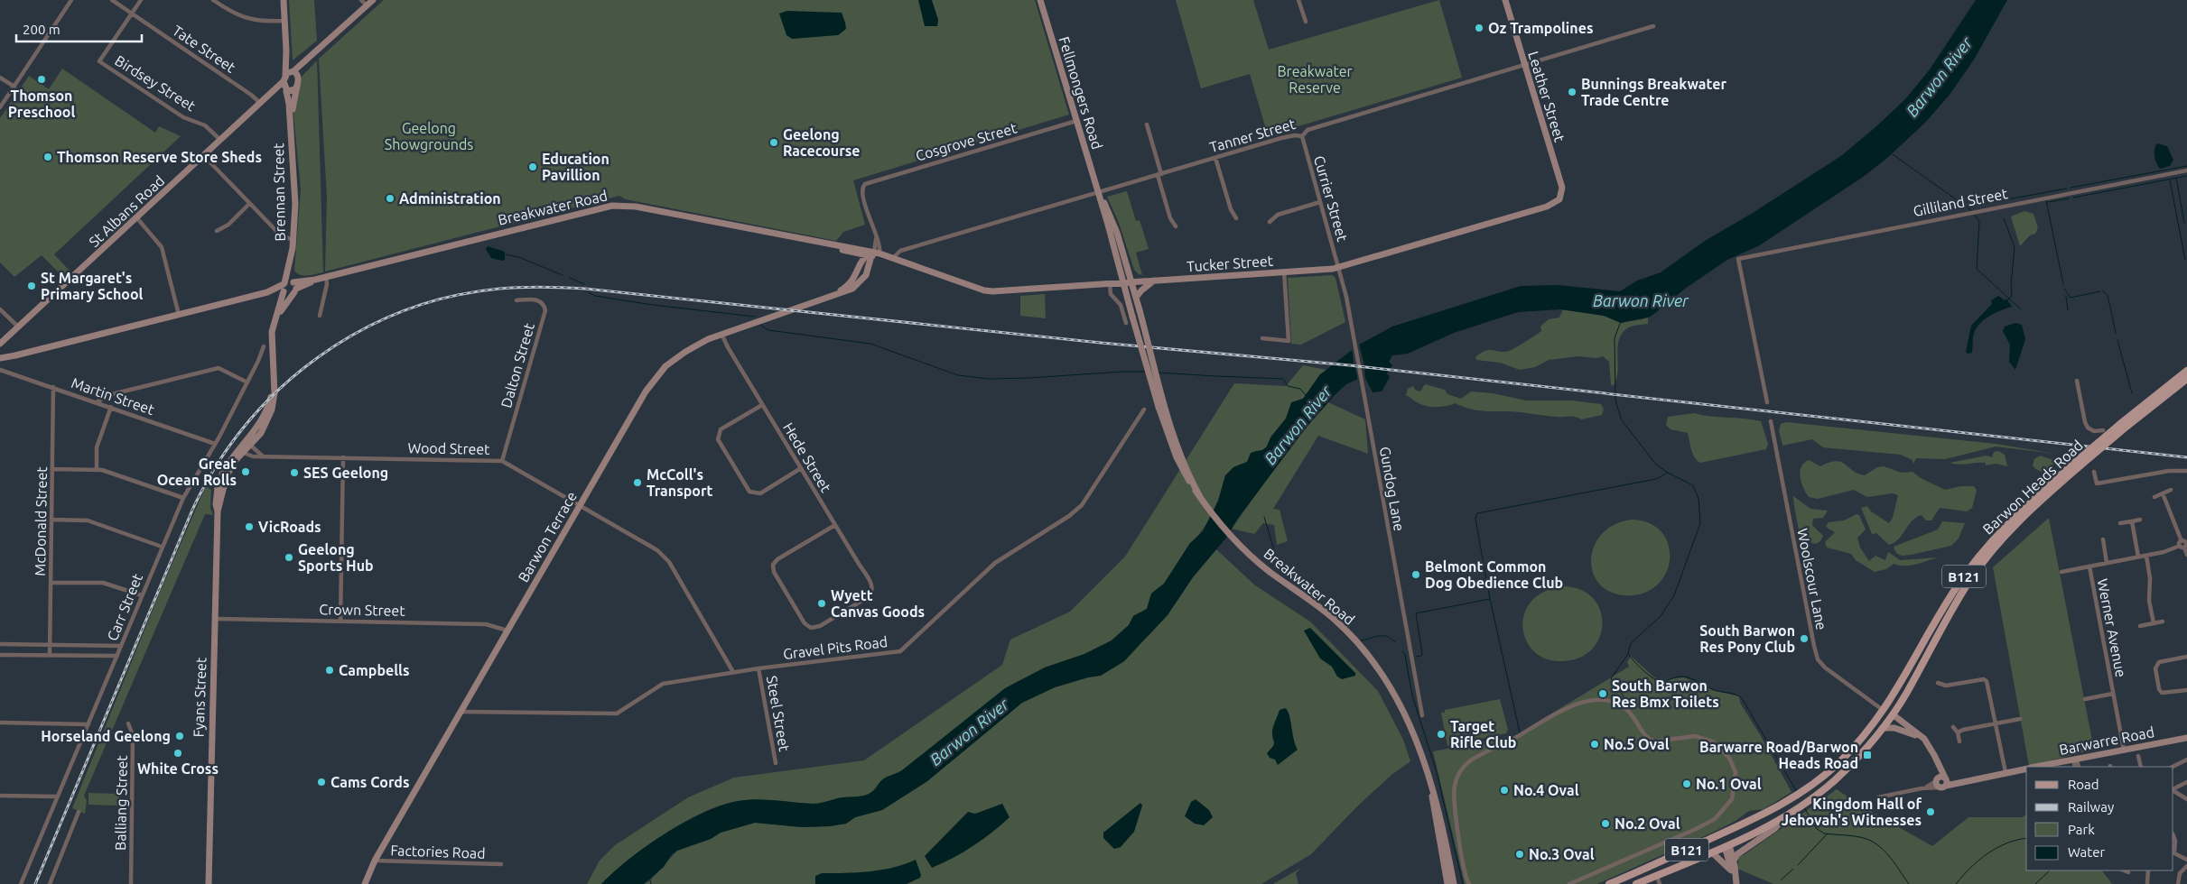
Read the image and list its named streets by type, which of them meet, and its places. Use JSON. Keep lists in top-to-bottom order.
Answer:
{
  "streets": {
    "main road": ["Barwon Heads Road", "B121"],
    "street": [
      "Tate Street",
      "Birdsey Street",
      "Fellmongers Road",
      "Leather Street",
      "Tanner Street",
      "Cosgrove Street",
      "Brennan Street",
      "Currier Street",
      "Gilliland Street",
      "Breakwater Road",
      "St Albans Road",
      "Tucker Street",
      "Dalton Street",
      "Martin Street",
      "Wood Street",
      "Hede Street",
      "Gundog Lane",
      "McDonald Street",
      "Barwon Terrace",
      "Woolscour Lane",
      "Carr Street",
      "Crown Street",
      "Werner Avenue",
      "Gravel Pits Road",
      "Fyans Street",
      "Steel Street",
      "Barwarre Road",
      "Balliang Street",
      "Factories Road"
    ]
  },
  "crossings": [
    ["Tate Street", "Birdsey Street"],
    ["Tate Street", "St Albans Road"],
    ["Birdsey Street", "St Albans Road"],
    ["Fellmongers Road", "Tanner Street"],
    ["Fellmongers Road", "Cosgrove Street"],
    ["Fellmongers Road", "Breakwater Road"],
    ["Fellmongers Road", "Tucker Street"],
    ["Leather Street", "Tanner Street"],
    ["Leather Street", "Tucker Street"],
    ["Tanner Street", "Currier Street"],
    ["Tanner Street", "Tucker Street"],
    ["Cosgrove Street", "Tucker Street"],
    ["Cosgrove Street", "Barwon Terrace"],
    ["Brennan Street", "Breakwater Road"],
    ["Brennan Street", "St Albans Road"],
    ["Brennan Street", "Fyans Street"],
    ["Currier Street", "Tucker Street"],
    ["Currier Street", "Gundog Lane"],
    ["Breakwater Road", "Tucker Street"],
    ["Breakwater Road", "Fyans Street"],
    ["Tucker Street", "Gundog Lane"],
    ["Tucker Street", "Barwon Terrace"],
    ["Dalton Street", "Wood Street"],
    ["Martin Street", "McDonald Street"],
    ["Martin Street", "Carr Street"],
    ["Wood Street", "Barwon Terrace"],
    ["Wood Street", "Gravel Pits Road"],
    ["Wood Street", "Fyans Street"],
    ["Hede Street", "Barwon Terrace"],
    ["Barwon Heads Road", "Woolscour Lane"],
    ["Barwon Terrace", "Crown Street"],
    ["Barwon Terrace", "Gravel Pits Road"],
    ["Barwon Terrace", "Factories Road"],
    ["Crown Street", "Fyans Street"],
    ["Werner Avenue", "Barwarre Road"],
    ["Gravel Pits Road", "Steel Street"]
  ],
  "water": ["Barwon River"],
  "parks": ["Breakwater Reserve", "Geelong Showgrounds"],
  "places": {
    "other": [
      "Oz Trampolines",
      "Thomson Preschool",
      "Bunnings Breakwater Trade Centre",
      "Geelong Racecourse",
      "Thomson Reserve Store Sheds",
      "Education Pavillion",
      "Administration",
      "St Margaret's Primary School",
      "Great Ocean Rolls",
      "SES Geelong",
      "McColl's Transport",
      "VicRoads",
      "Geelong Sports Hub",
      "Belmont Common Dog Obedience Club",
      "Wyett Canvas Goods",
      "South Barwon Res Pony Club",
      "Campbells",
      "South Barwon Res Bmx Toilets",
      "Target Rifle Club",
      "Horseland Geelong",
      "No.5 Oval",
      "White Cross",
      "Cams Cords",
      "No.1 Oval",
      "No.4 Oval",
      "Kingdom Hall of Jehovah's Witnesses",
      "No.2 Oval",
      "No.3 Oval"
    ],
    "transit": ["Barwarre Road/Barwon Heads Road"]
  },
  "legend": [
    "Road",
    "Railway",
    "Park",
    "Water"
  ],
  "scale_bar": "200 m"
}
